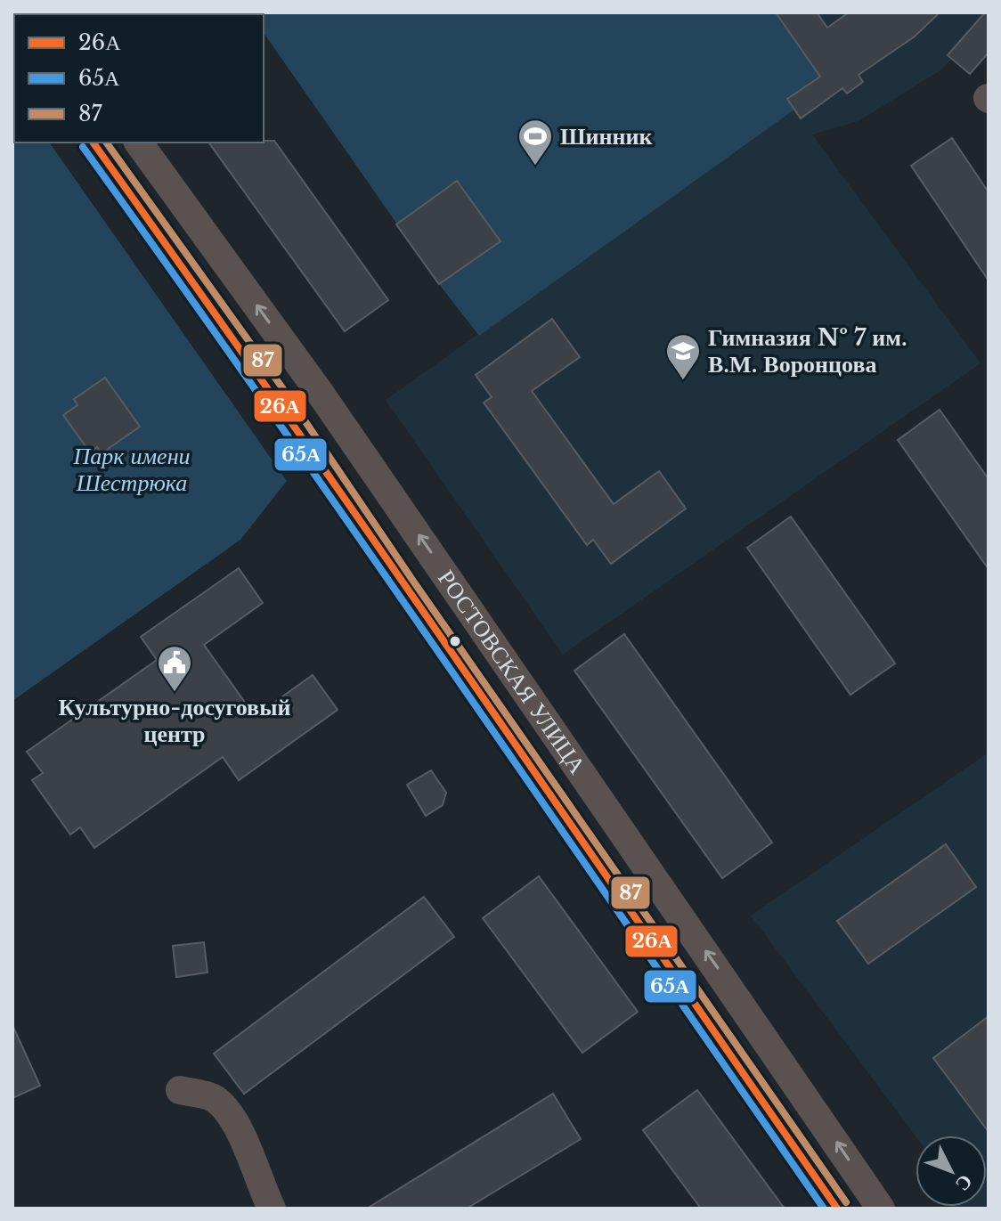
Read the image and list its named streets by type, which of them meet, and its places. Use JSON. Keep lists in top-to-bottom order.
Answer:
{
  "streets": {
    "street": ["РОСТОВСКАЯ УЛИЦА"]
  },
  "parks": ["Парк имени Шестрюка"],
  "places": {
    "sports": ["Шинник"],
    "school or university": ["Гимназия № 7 им. В.М. Воронцова"],
    "public building": ["Культурно-досуговый центр"]
  },
  "lines": ["transit line 26А", "transit line 87", "transit line 65А"],
  "legend": ["26А", "65А", "87"],
  "north": "bottom right"
}
